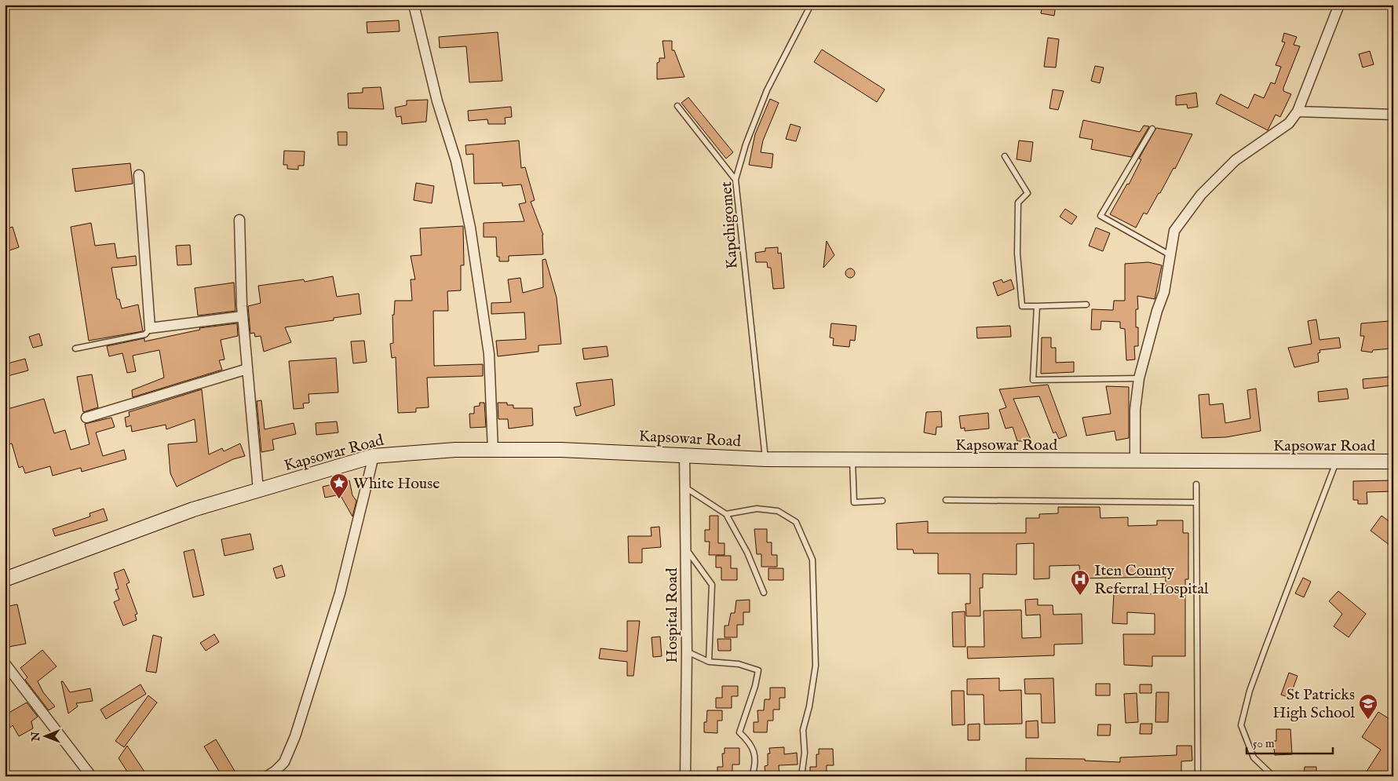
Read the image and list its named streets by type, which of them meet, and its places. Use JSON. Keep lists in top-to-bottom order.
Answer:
{
  "streets": {
    "main road": ["Kapsowar Road"],
    "street": ["Hospital Road"],
    "lane": ["Kapchigomet"]
  },
  "crossings": [
    ["Kapchigomet", "Kapsowar Road"],
    ["Kapsowar Road", "Hospital Road"]
  ],
  "places": {
    "place": ["White House"],
    "hospital": ["Iten County Referral Hospital"],
    "school or university": ["St Patricks High School"]
  },
  "scale_bar": "50 m",
  "north": "left"
}
